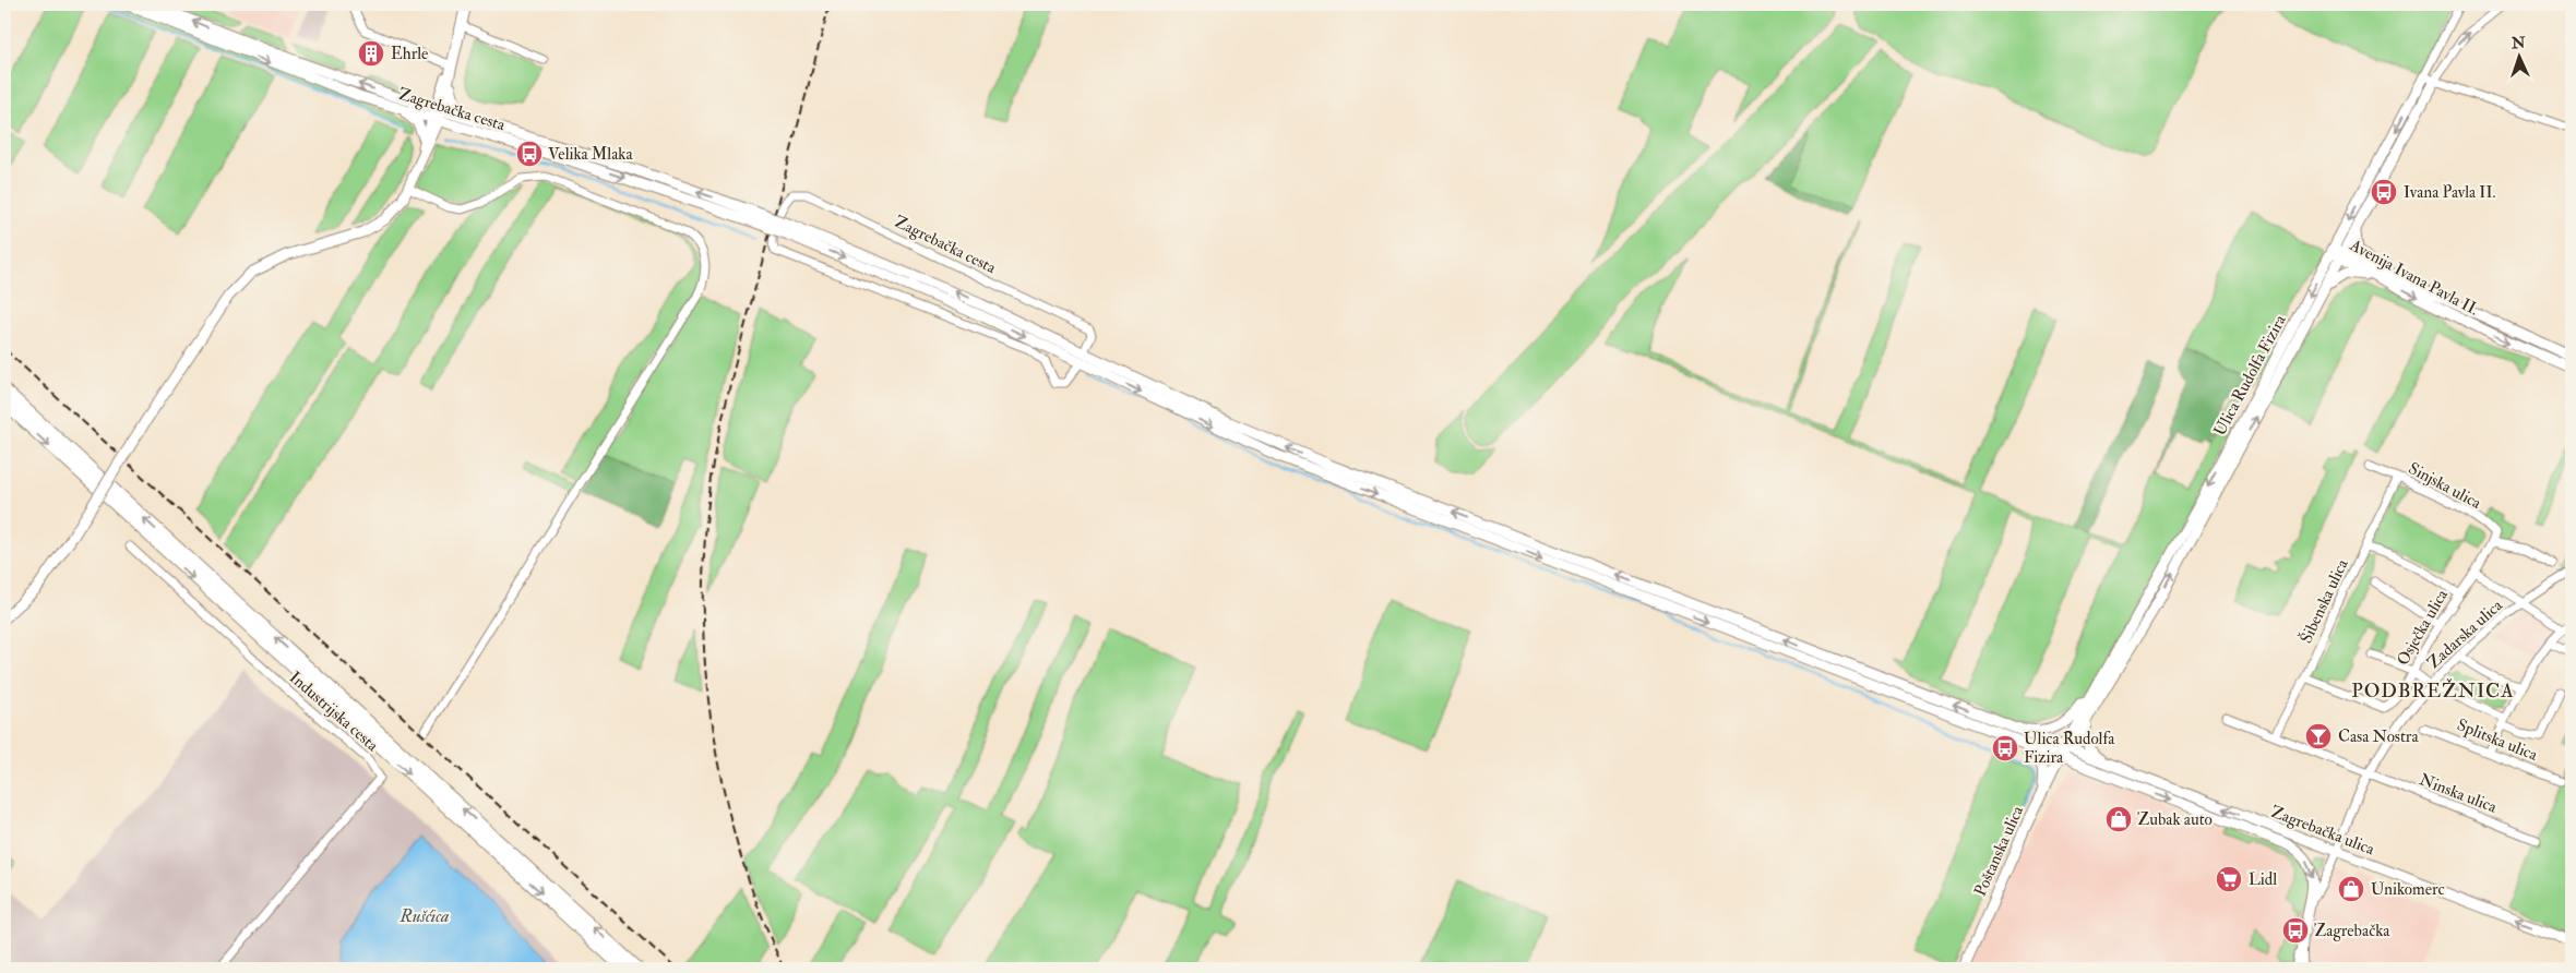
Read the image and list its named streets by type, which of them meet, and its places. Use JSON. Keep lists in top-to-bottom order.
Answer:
{
  "streets": {
    "main road": [
      "Zagrebačka cesta",
      "Avenija Ivana Pavla II.",
      "Ulica Rudolfa Fizira",
      "Zagrebačka ulica",
      "Poštanska ulica"
    ],
    "street": [
      "Sinjska ulica",
      "Šibenska ulica",
      "Osječka ulica",
      "Zadarska ulica",
      "Industrijska cesta",
      "Splitska ulica",
      "Ninska ulica"
    ]
  },
  "crossings": [
    ["Zagrebačka cesta", "Zagrebačka ulica"],
    ["Avenija Ivana Pavla II.", "Ulica Rudolfa Fizira"],
    ["Ulica Rudolfa Fizira", "Zagrebačka ulica"],
    ["Ulica Rudolfa Fizira", "Poštanska ulica"],
    ["Sinjska ulica", "Šibenska ulica"],
    ["Sinjska ulica", "Osječka ulica"],
    ["Šibenska ulica", "Osječka ulica"],
    ["Šibenska ulica", "Ninska ulica"],
    ["Zadarska ulica", "Ninska ulica"],
    ["Zadarska ulica", "Zagrebačka ulica"],
    ["Zagrebačka ulica", "Poštanska ulica"]
  ],
  "districts": ["PODBREŽNICA"],
  "water": ["Rušćica"],
  "places": {
    "building": ["Ehrle"],
    "bus stop": [
      "Velika Mlaka",
      "Ivana Pavla II.",
      "Ulica Rudolfa Fizira",
      "Zagrebačka"
    ],
    "bar": ["Casa Nostra"],
    "shop": ["Zubak auto", "Unikomerc"],
    "supermarket": ["Lidl"]
  },
  "north": "top"
}
